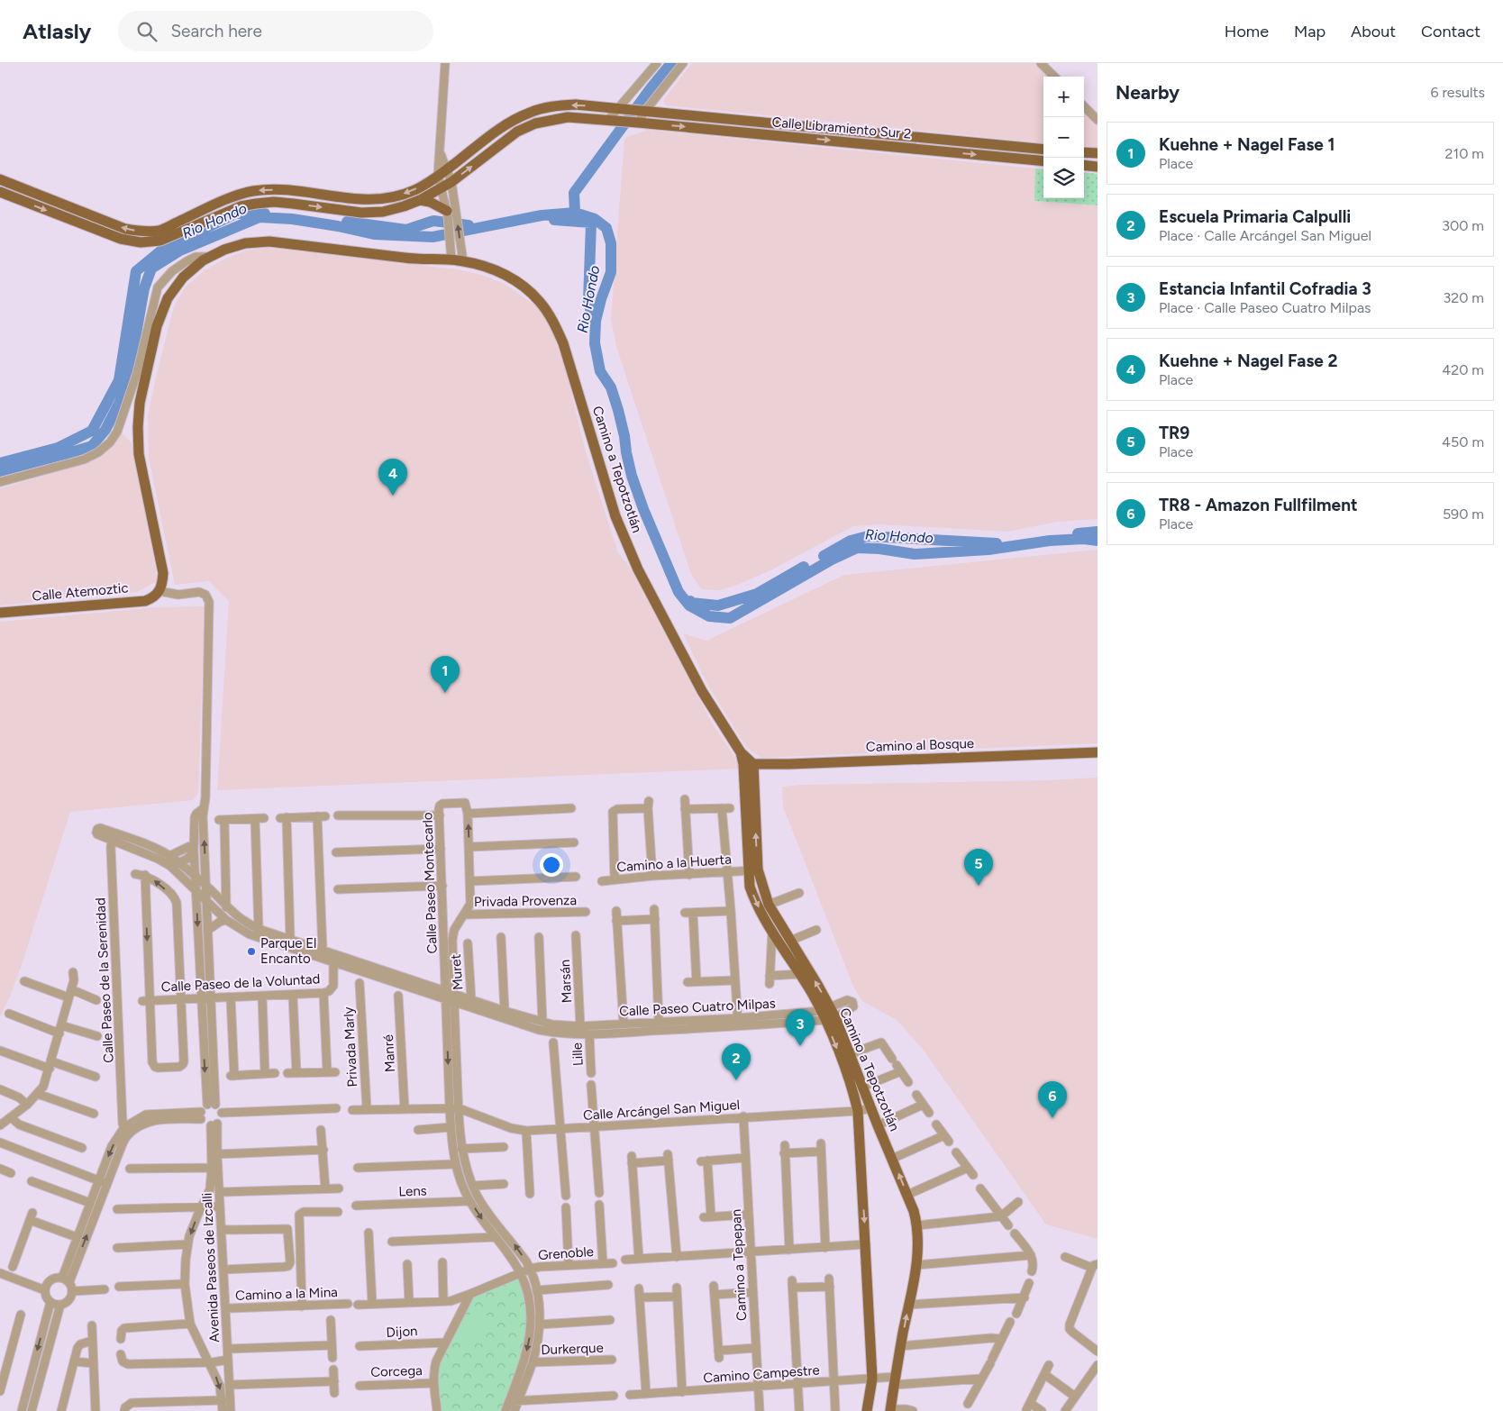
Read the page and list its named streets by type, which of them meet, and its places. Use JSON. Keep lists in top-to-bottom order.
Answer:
{
  "streets": {
    "main road": [
      "Calle Libramiento Sur 2",
      "Camino a Tepotzotlán",
      "Calle Atemoztic",
      "Camino al Bosque"
    ],
    "street": [
      "Camino a la Huerta",
      "Calle Paseo Montecarlo",
      "Privada Provenza",
      "Muret",
      "Calle Paseo de la Serenidad",
      "Marsán",
      "Calle Paseo de la Voluntad",
      "Calle Paseo Cuatro Milpas",
      "Privada Marly",
      "Manré",
      "Lille",
      "Calle Arcángel San Miguel",
      "Lens",
      "Grenoble",
      "Camino a Tepepan",
      "Avenida Paseos de Izcalli",
      "Camino a la Mina",
      "Dijon",
      "Durkerque",
      "Corcega",
      "Camino Campestre"
    ]
  },
  "crossings": [
    ["Camino a Tepotzotlán", "Calle Atemoztic"],
    ["Camino a Tepotzotlán", "Camino al Bosque"],
    ["Camino a Tepotzotlán", "Camino a la Huerta"],
    ["Camino a Tepotzotlán", "Calle Paseo Cuatro Milpas"],
    ["Camino a Tepotzotlán", "Calle Arcángel San Miguel"],
    ["Camino a Tepotzotlán", "Camino Campestre"],
    ["Calle Paseo Montecarlo", "Privada Provenza"],
    ["Calle Paseo Montecarlo", "Calle Paseo Cuatro Milpas"],
    ["Calle Paseo Montecarlo", "Calle Arcángel San Miguel"],
    ["Calle Paseo Montecarlo", "Lens"],
    ["Calle Paseo Montecarlo", "Grenoble"],
    ["Calle Paseo Montecarlo", "Camino a la Mina"],
    ["Calle Paseo Montecarlo", "Durkerque"],
    ["Muret", "Calle Paseo Cuatro Milpas"],
    ["Calle Paseo de la Serenidad", "Calle Paseo Cuatro Milpas"],
    ["Marsán", "Calle Paseo Cuatro Milpas"],
    ["Calle Paseo de la Voluntad", "Calle Paseo Cuatro Milpas"],
    ["Calle Paseo Cuatro Milpas", "Lille"],
    ["Calle Arcángel San Miguel", "Camino a Tepepan"],
    ["Grenoble", "Camino a la Mina"],
    ["Camino a Tepepan", "Camino Campestre"],
    ["Avenida Paseos de Izcalli", "Camino a la Mina"]
  ],
  "water": ["Rio Hondo"],
  "places": ["Parque El Encanto"],
  "page": {
    "header": "Atlasly",
    "search": "Search here",
    "nav": [
      "Home",
      "Map",
      "About",
      "Contact"
    ],
    "heading": ["Nearby", "6 results"],
    "map_buttons": ["+", "−"],
    "list": [
      {
        "mark": "1",
        "name": "Kuehne + Nagel Fase 1",
        "note": "Place",
        "value": "210 m"
      },
      {
        "mark": "2",
        "name": "Escuela Primaria Calpulli",
        "note": "Place · Calle Arcángel San Miguel",
        "value": "300 m"
      },
      {
        "mark": "3",
        "name": "Estancia Infantil Cofradia 3",
        "note": "Place · Calle Paseo Cuatro Milpas",
        "value": "320 m"
      },
      {
        "mark": "4",
        "name": "Kuehne + Nagel Fase 2",
        "note": "Place",
        "value": "420 m"
      },
      {
        "mark": "5",
        "name": "TR9",
        "note": "Place",
        "value": "450 m"
      },
      {
        "mark": "6",
        "name": "TR8 - Amazon Fullfilment",
        "note": "Place",
        "value": "590 m"
      }
    ],
    "pins": [
      "4",
      "1",
      "5",
      "3",
      "2",
      "6"
    ]
  }
}
